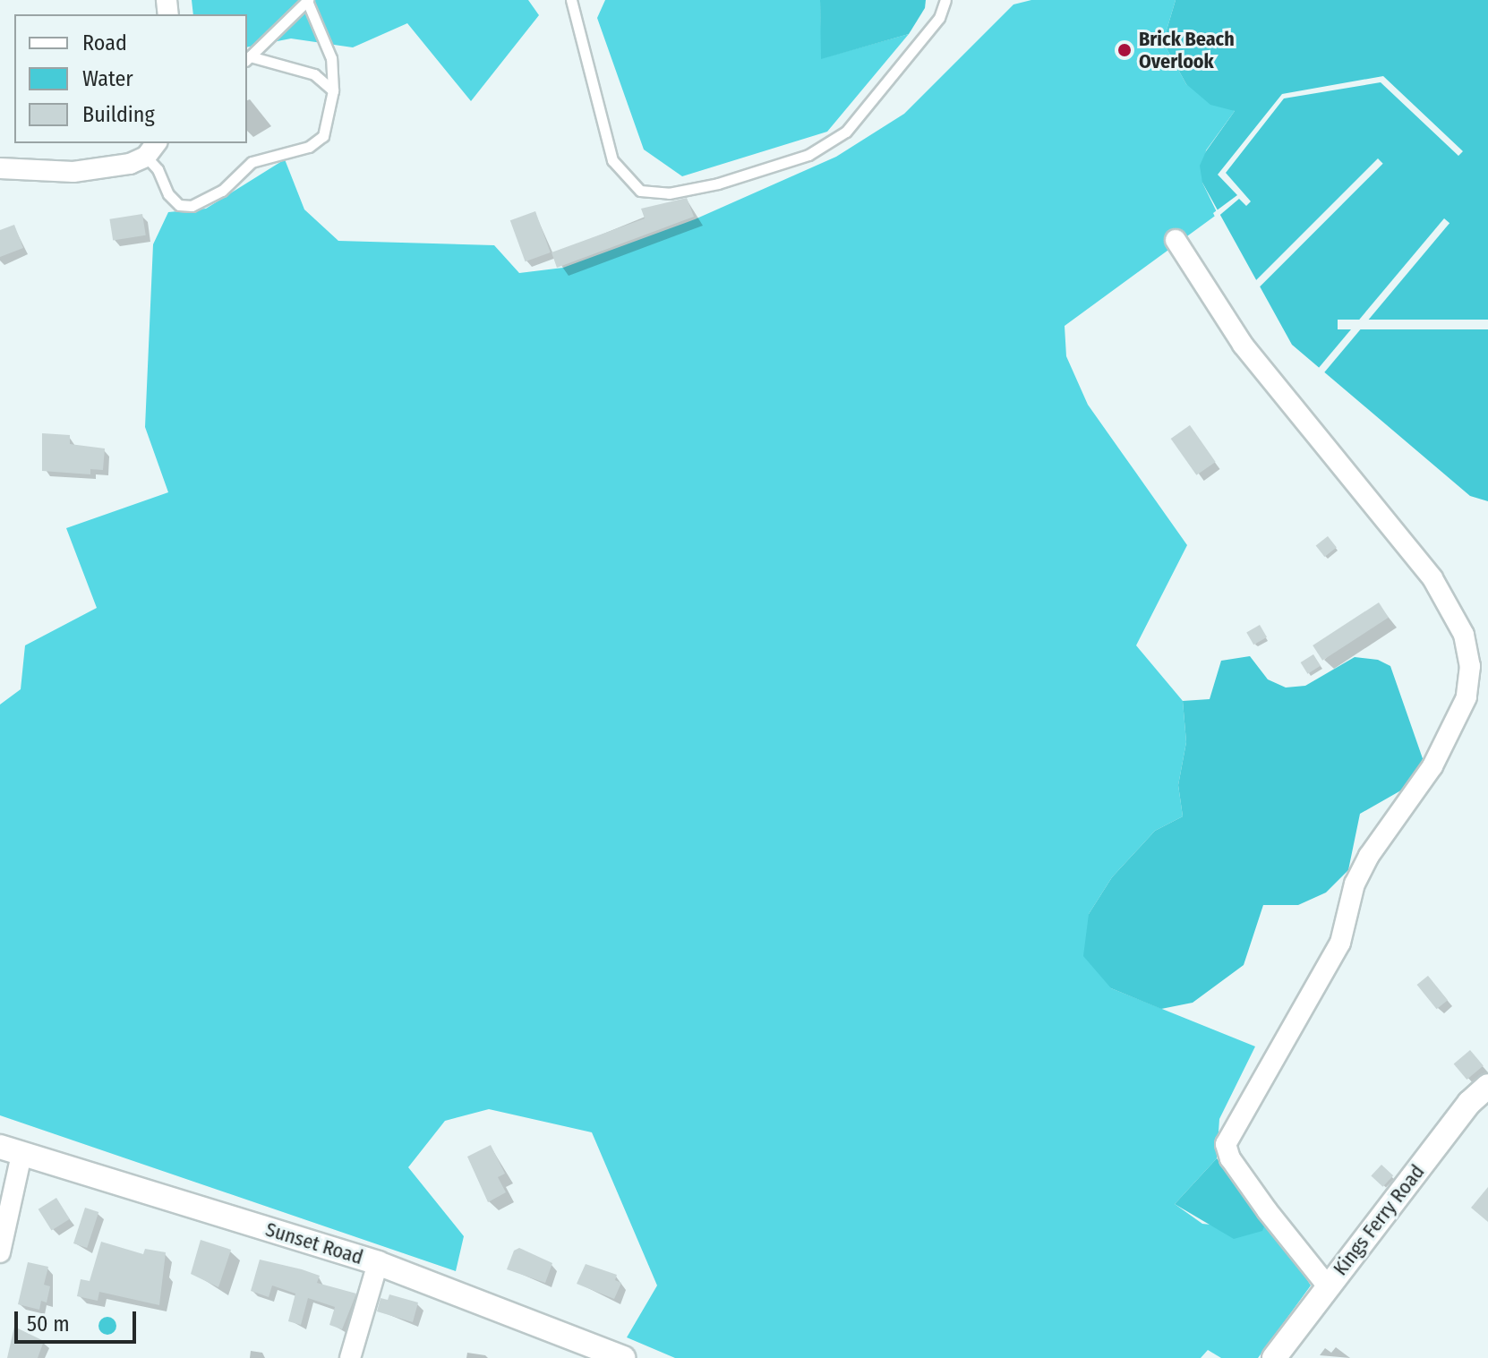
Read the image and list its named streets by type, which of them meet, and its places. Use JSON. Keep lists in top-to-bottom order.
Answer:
{
  "streets": {
    "street": ["Kings Ferry Road", "Sunset Road"]
  },
  "places": ["Brick Beach Overlook"],
  "legend": ["Road", "Water", "Building"],
  "scale_bar": "50 m"
}
